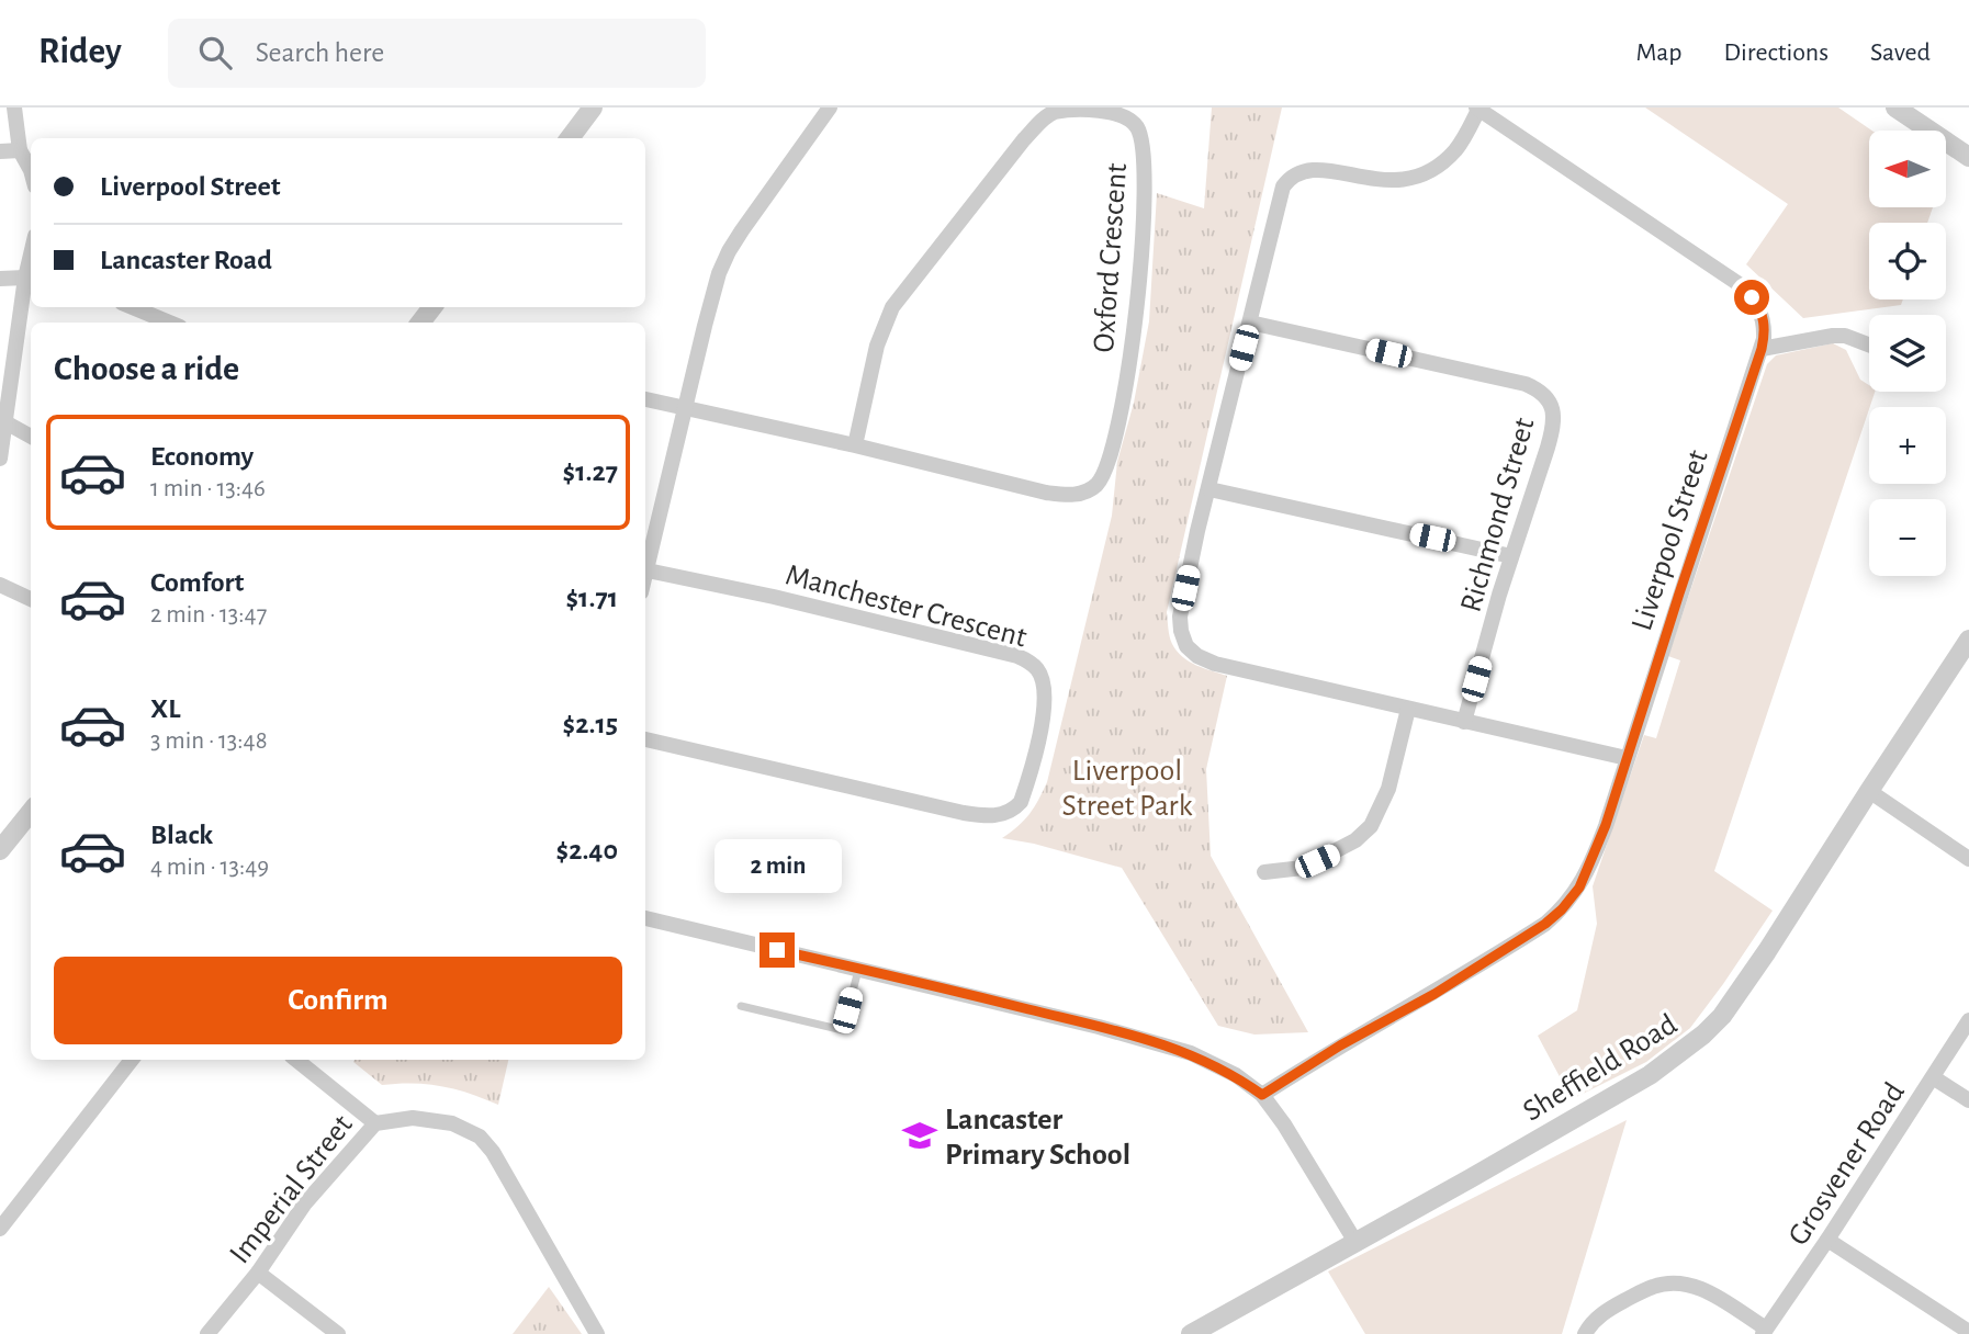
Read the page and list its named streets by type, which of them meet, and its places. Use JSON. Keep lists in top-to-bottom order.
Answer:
{
  "streets": {
    "street": [
      "Oxford Crescent",
      "Richmond Street",
      "Liverpool Street",
      "Manchester Crescent",
      "Sheffield Road",
      "Grosvener Road",
      "Imperial Street"
    ]
  },
  "parks": ["Liverpool Street Park"],
  "places": {
    "school or university": ["Lancaster Primary School"]
  },
  "north": "left",
  "page": {
    "header": "Ridey",
    "search": "Search here",
    "nav": ["Map", "Directions", "Saved"],
    "map_buttons": ["+", "−"],
    "banner": ["Liverpool Street", "Lancaster Road"],
    "heading": "Choose a ride",
    "list": [
      {
        "name": "Economy",
        "note": "1 min · 13:46",
        "value": "$1.27"
      },
      {
        "name": "Comfort",
        "note": "2 min · 13:47",
        "value": "$1.71"
      },
      {
        "name": "XL",
        "note": "3 min · 13:48",
        "value": "$2.15"
      },
      {
        "name": "Black",
        "note": "4 min · 13:49",
        "value": "$2.40"
      }
    ],
    "bubble": "2 min",
    "buttons": "Confirm"
  }
}
